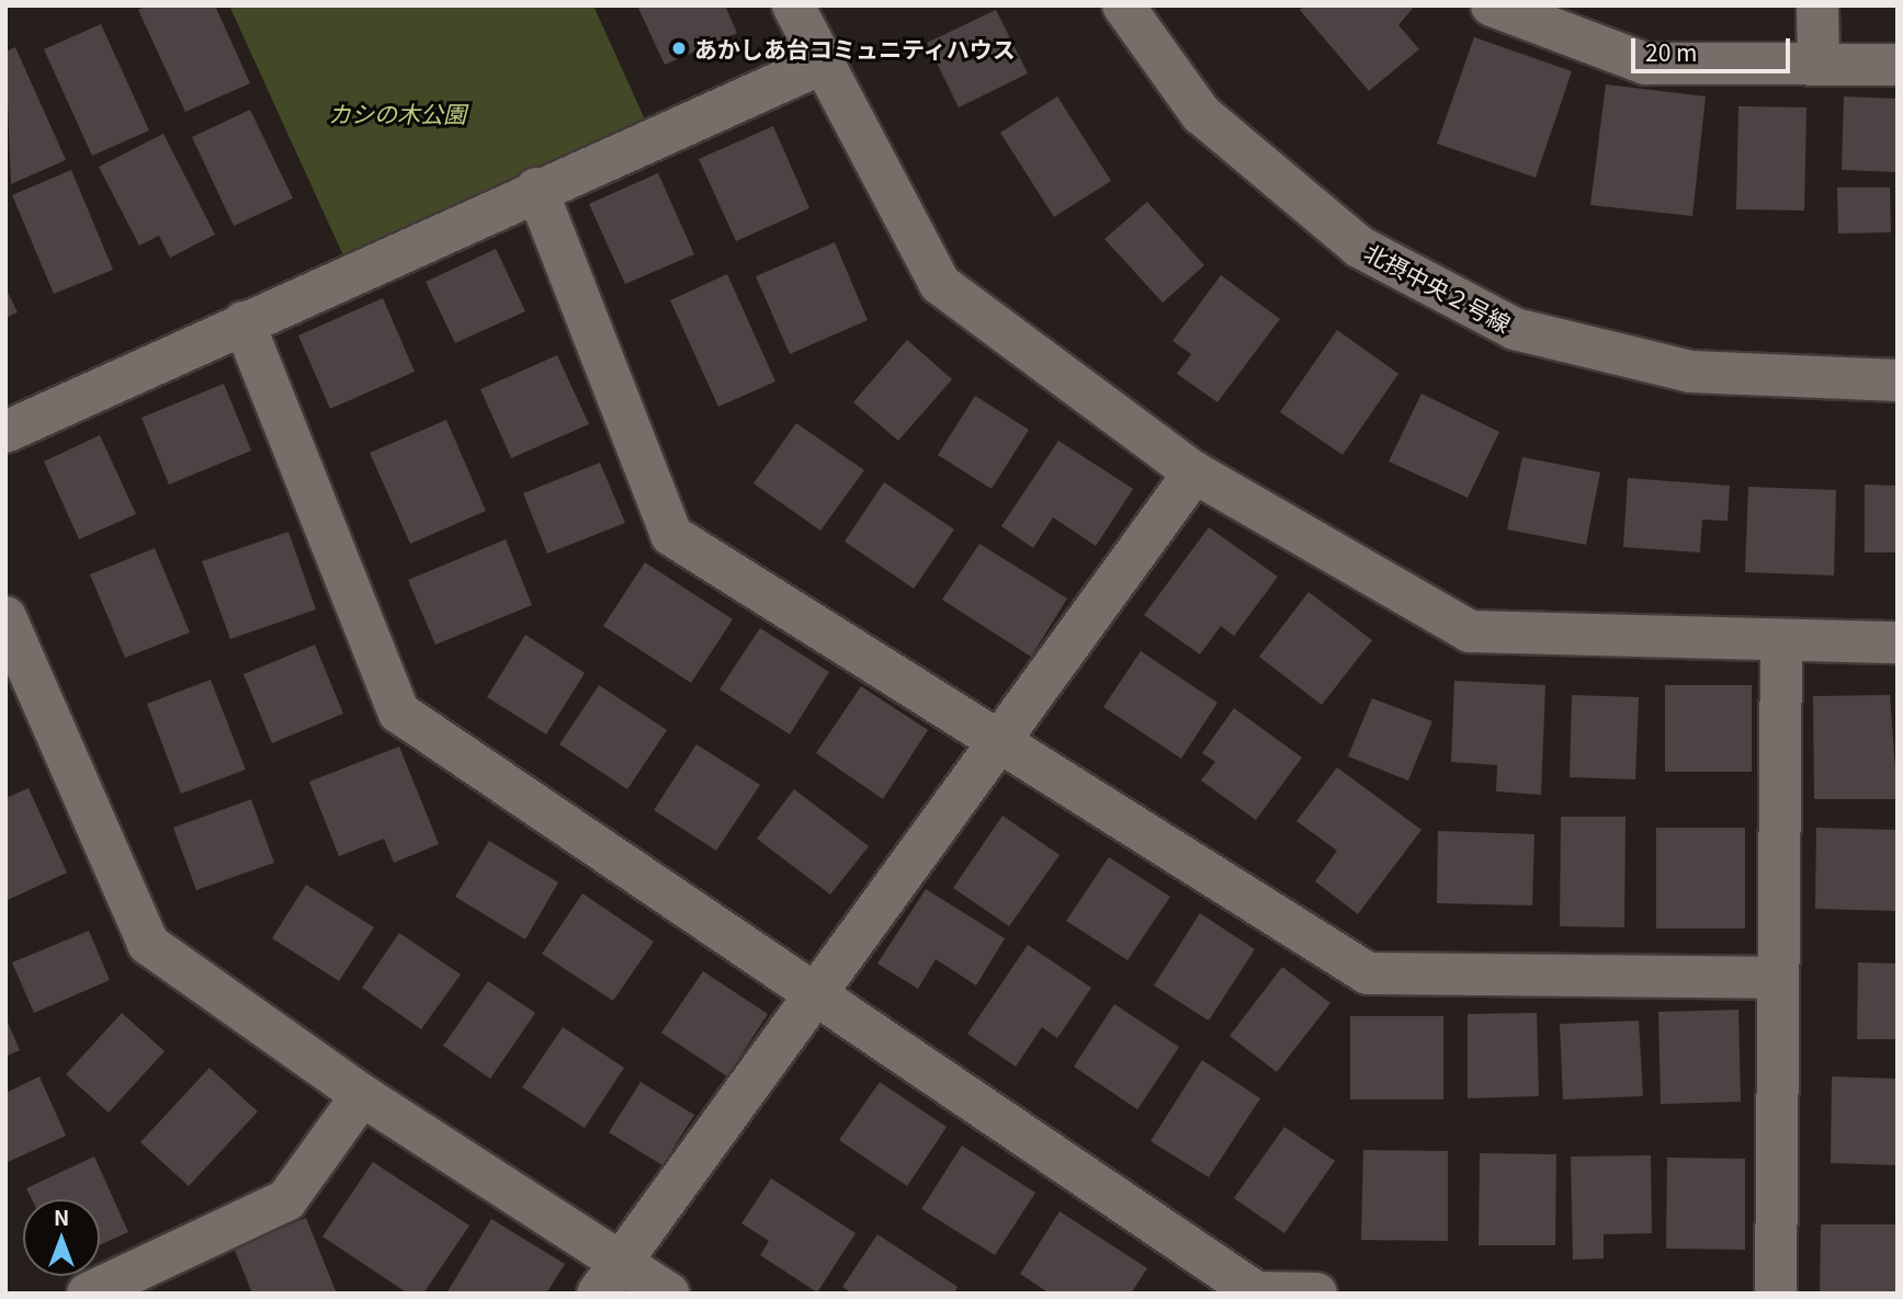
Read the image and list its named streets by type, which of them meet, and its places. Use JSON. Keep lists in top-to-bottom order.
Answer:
{
  "streets": {
    "street": ["北摂中央２号線"]
  },
  "parks": ["カシの木公園"],
  "places": ["あかしあ台コミュニティハウス"],
  "scale_bar": "20 m",
  "north": "top"
}
